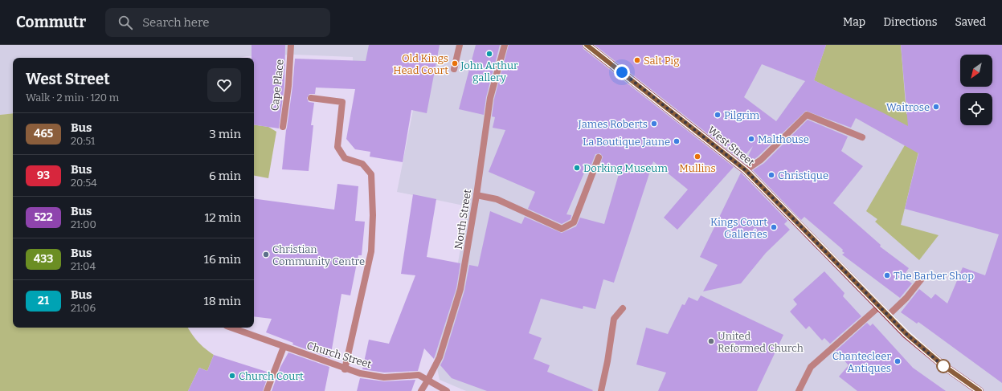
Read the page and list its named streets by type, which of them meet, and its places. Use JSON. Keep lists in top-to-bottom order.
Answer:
{
  "streets": {
    "main road": ["West Street"],
    "street": ["Cape Place", "North Street", "Church Street"]
  },
  "crossings": [
    ["North Street", "Church Street"]
  ],
  "places": [
    "John Arthur gallery",
    "Salt Pig",
    "Old Kings Head Court",
    "Waitrose",
    "Pilgrim",
    "James Roberts",
    "Malthouse",
    "La Boutique Jaune",
    "Mullins",
    "Dorking Museum",
    "Christique",
    "Kings Court Galleries",
    "Christian Community Centre",
    "The Barber Shop",
    "United Reformed Church",
    "Chantecleer Antiques",
    "Church Court"
  ],
  "lines": ["bus line 465"],
  "north": "bottom left",
  "page": {
    "header": "Commutr",
    "search": "Search here",
    "nav": ["Map", "Directions", "Saved"],
    "heading": ["West Street", "Walk · 2 min · 120 m"],
    "list": [
      {
        "mark": "465",
        "name": "Bus",
        "note": "20:51",
        "value": "3 min"
      },
      {
        "mark": "93",
        "name": "Bus",
        "note": "20:54",
        "value": "6 min"
      },
      {
        "mark": "522",
        "name": "Bus",
        "note": "21:00",
        "value": "12 min"
      },
      {
        "mark": "433",
        "name": "Bus",
        "note": "21:04",
        "value": "16 min"
      },
      {
        "mark": "21",
        "name": "Bus",
        "note": "21:06",
        "value": "18 min"
      }
    ]
  }
}
